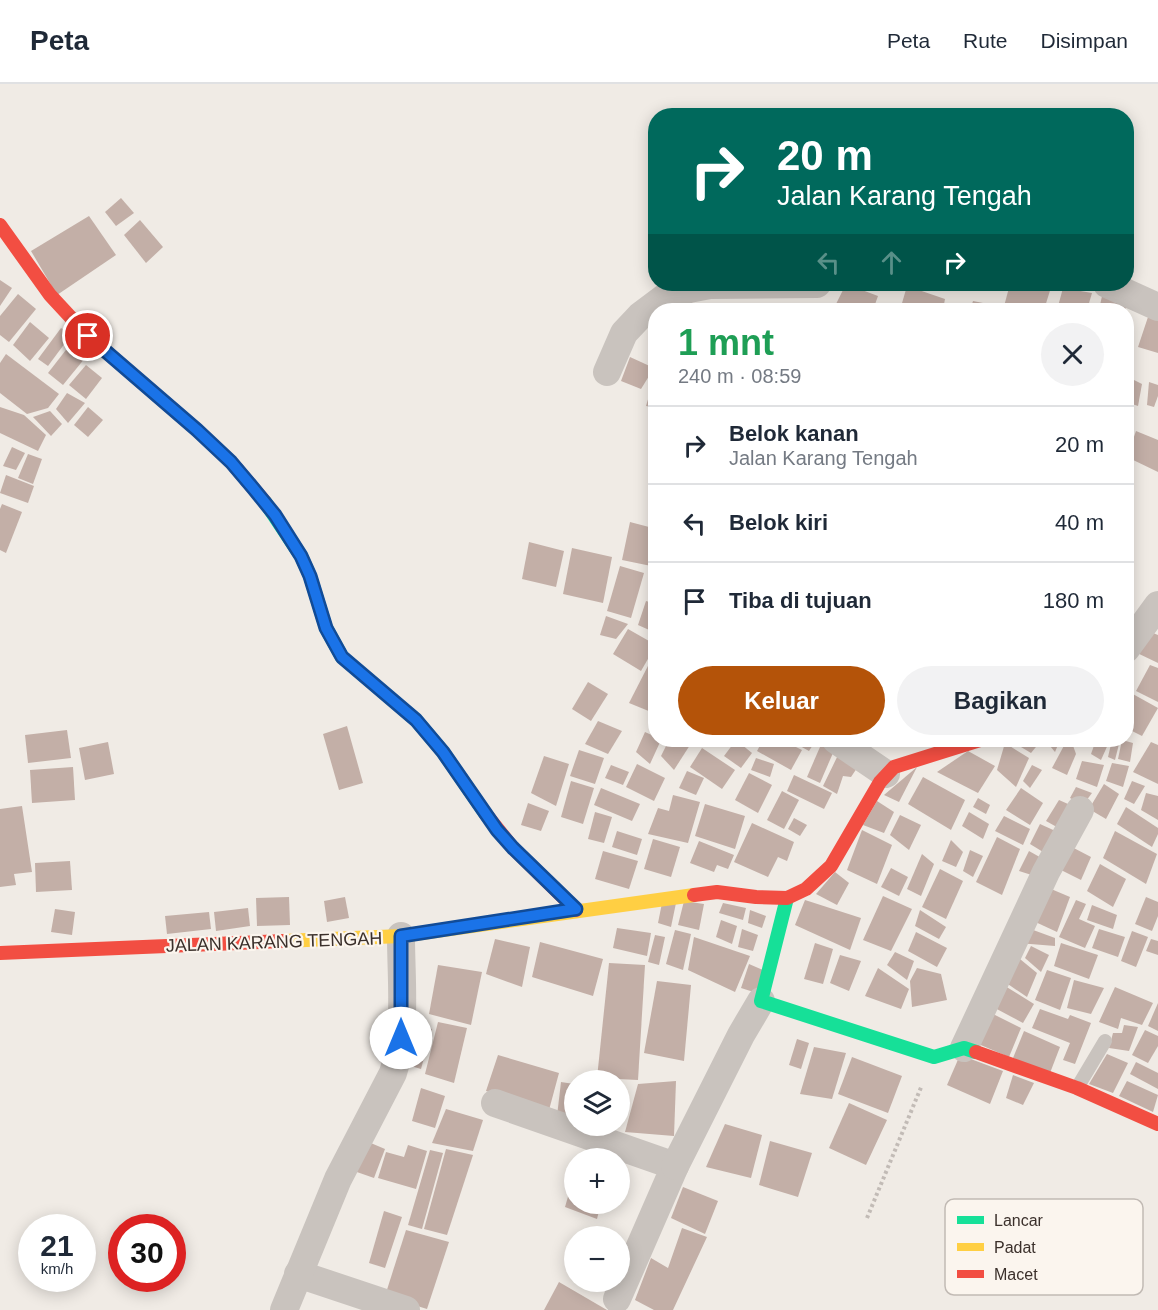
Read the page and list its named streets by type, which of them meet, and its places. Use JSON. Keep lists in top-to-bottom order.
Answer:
{
  "streets": {
    "street": ["JALAN KARANG TENGAH"]
  },
  "legend": ["Lancar", "Padat", "Macet"],
  "page": {
    "header": "Peta",
    "nav": ["Peta", "Rute", "Disimpan"],
    "turn": ["20 m", "Jalan Karang Tengah"],
    "heading": ["1 mnt", "240 m · 08:59"],
    "list": [
      {
        "name": "Belok kanan",
        "note": "Jalan Karang Tengah",
        "value": "20 m"
      },
      {
        "name": "Belok kiri",
        "value": "40 m"
      },
      {
        "name": "Tiba di tujuan",
        "value": "180 m"
      }
    ],
    "buttons": ["Keluar", "Bagikan"],
    "map_buttons": ["+", "−"],
    "speed": "21 km/h",
    "limit": "30"
  }
}
